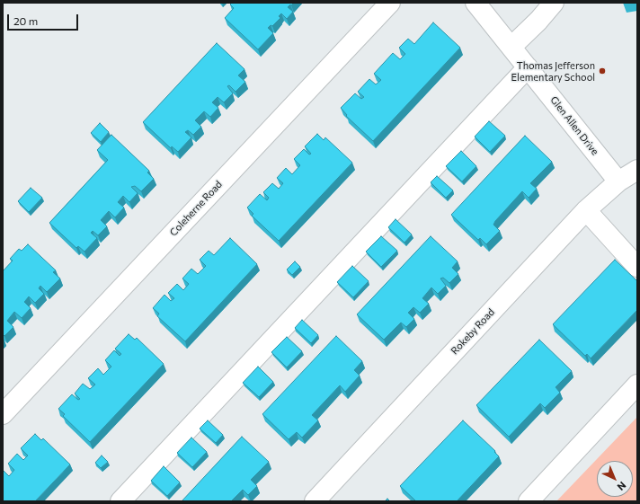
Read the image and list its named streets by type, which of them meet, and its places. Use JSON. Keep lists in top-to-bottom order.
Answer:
{
  "streets": {
    "street": ["Glen Allen Drive", "Coleherne Road", "Rokeby Road"]
  },
  "crossings": [
    ["Glen Allen Drive", "Rokeby Road"]
  ],
  "places": ["Thomas Jefferson Elementary School"],
  "scale_bar": "20 m",
  "north": "bottom right"
}
